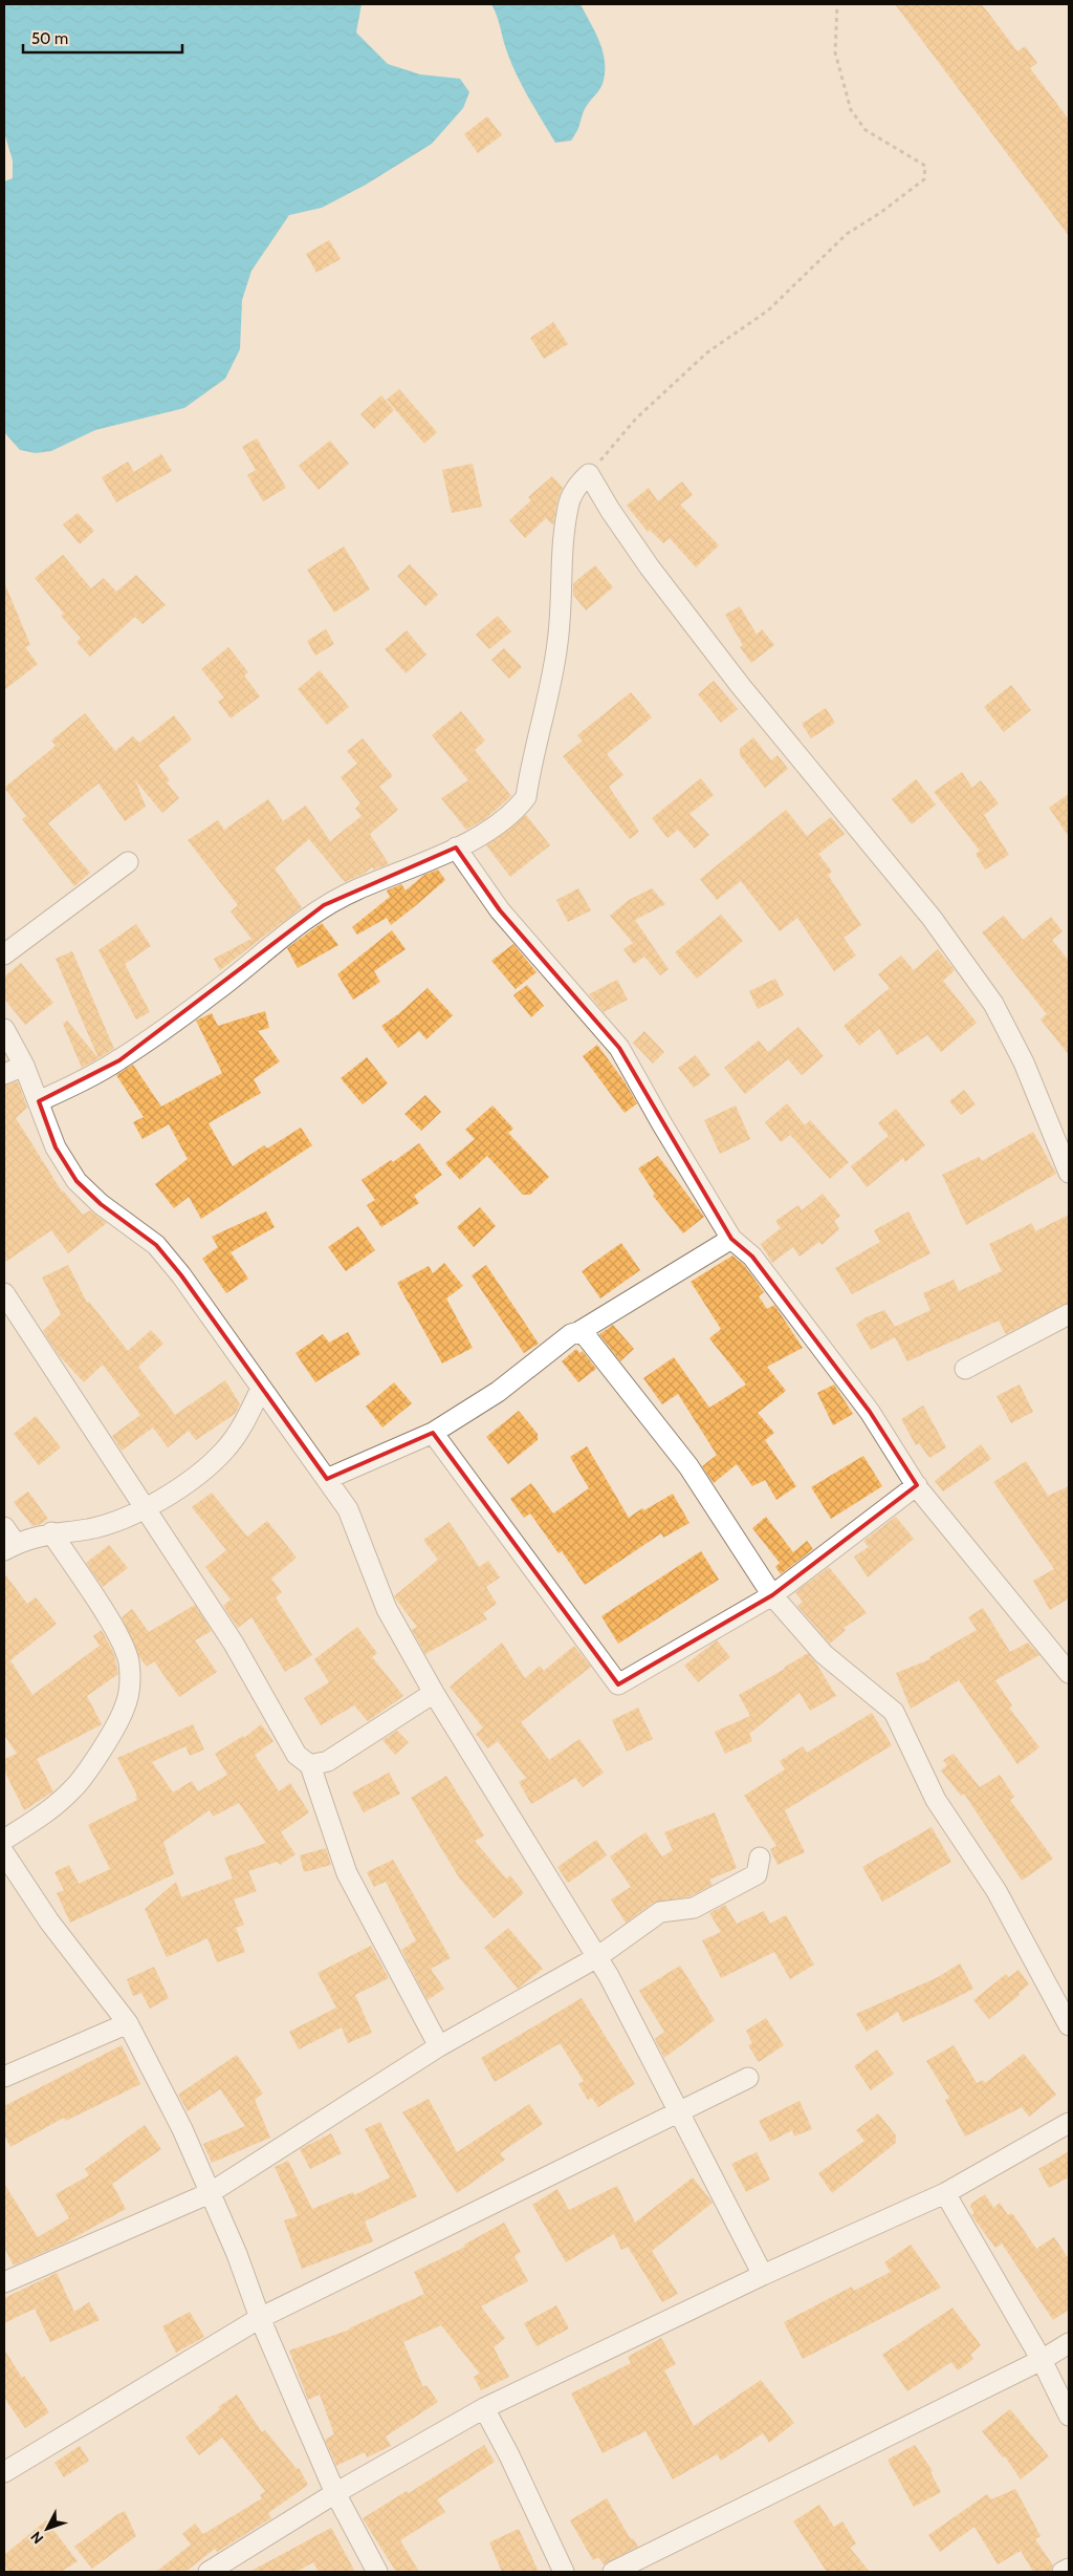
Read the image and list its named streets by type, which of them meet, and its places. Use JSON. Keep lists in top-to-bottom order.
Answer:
{
  "scale_bar": "50 m",
  "north": "bottom left"
}
